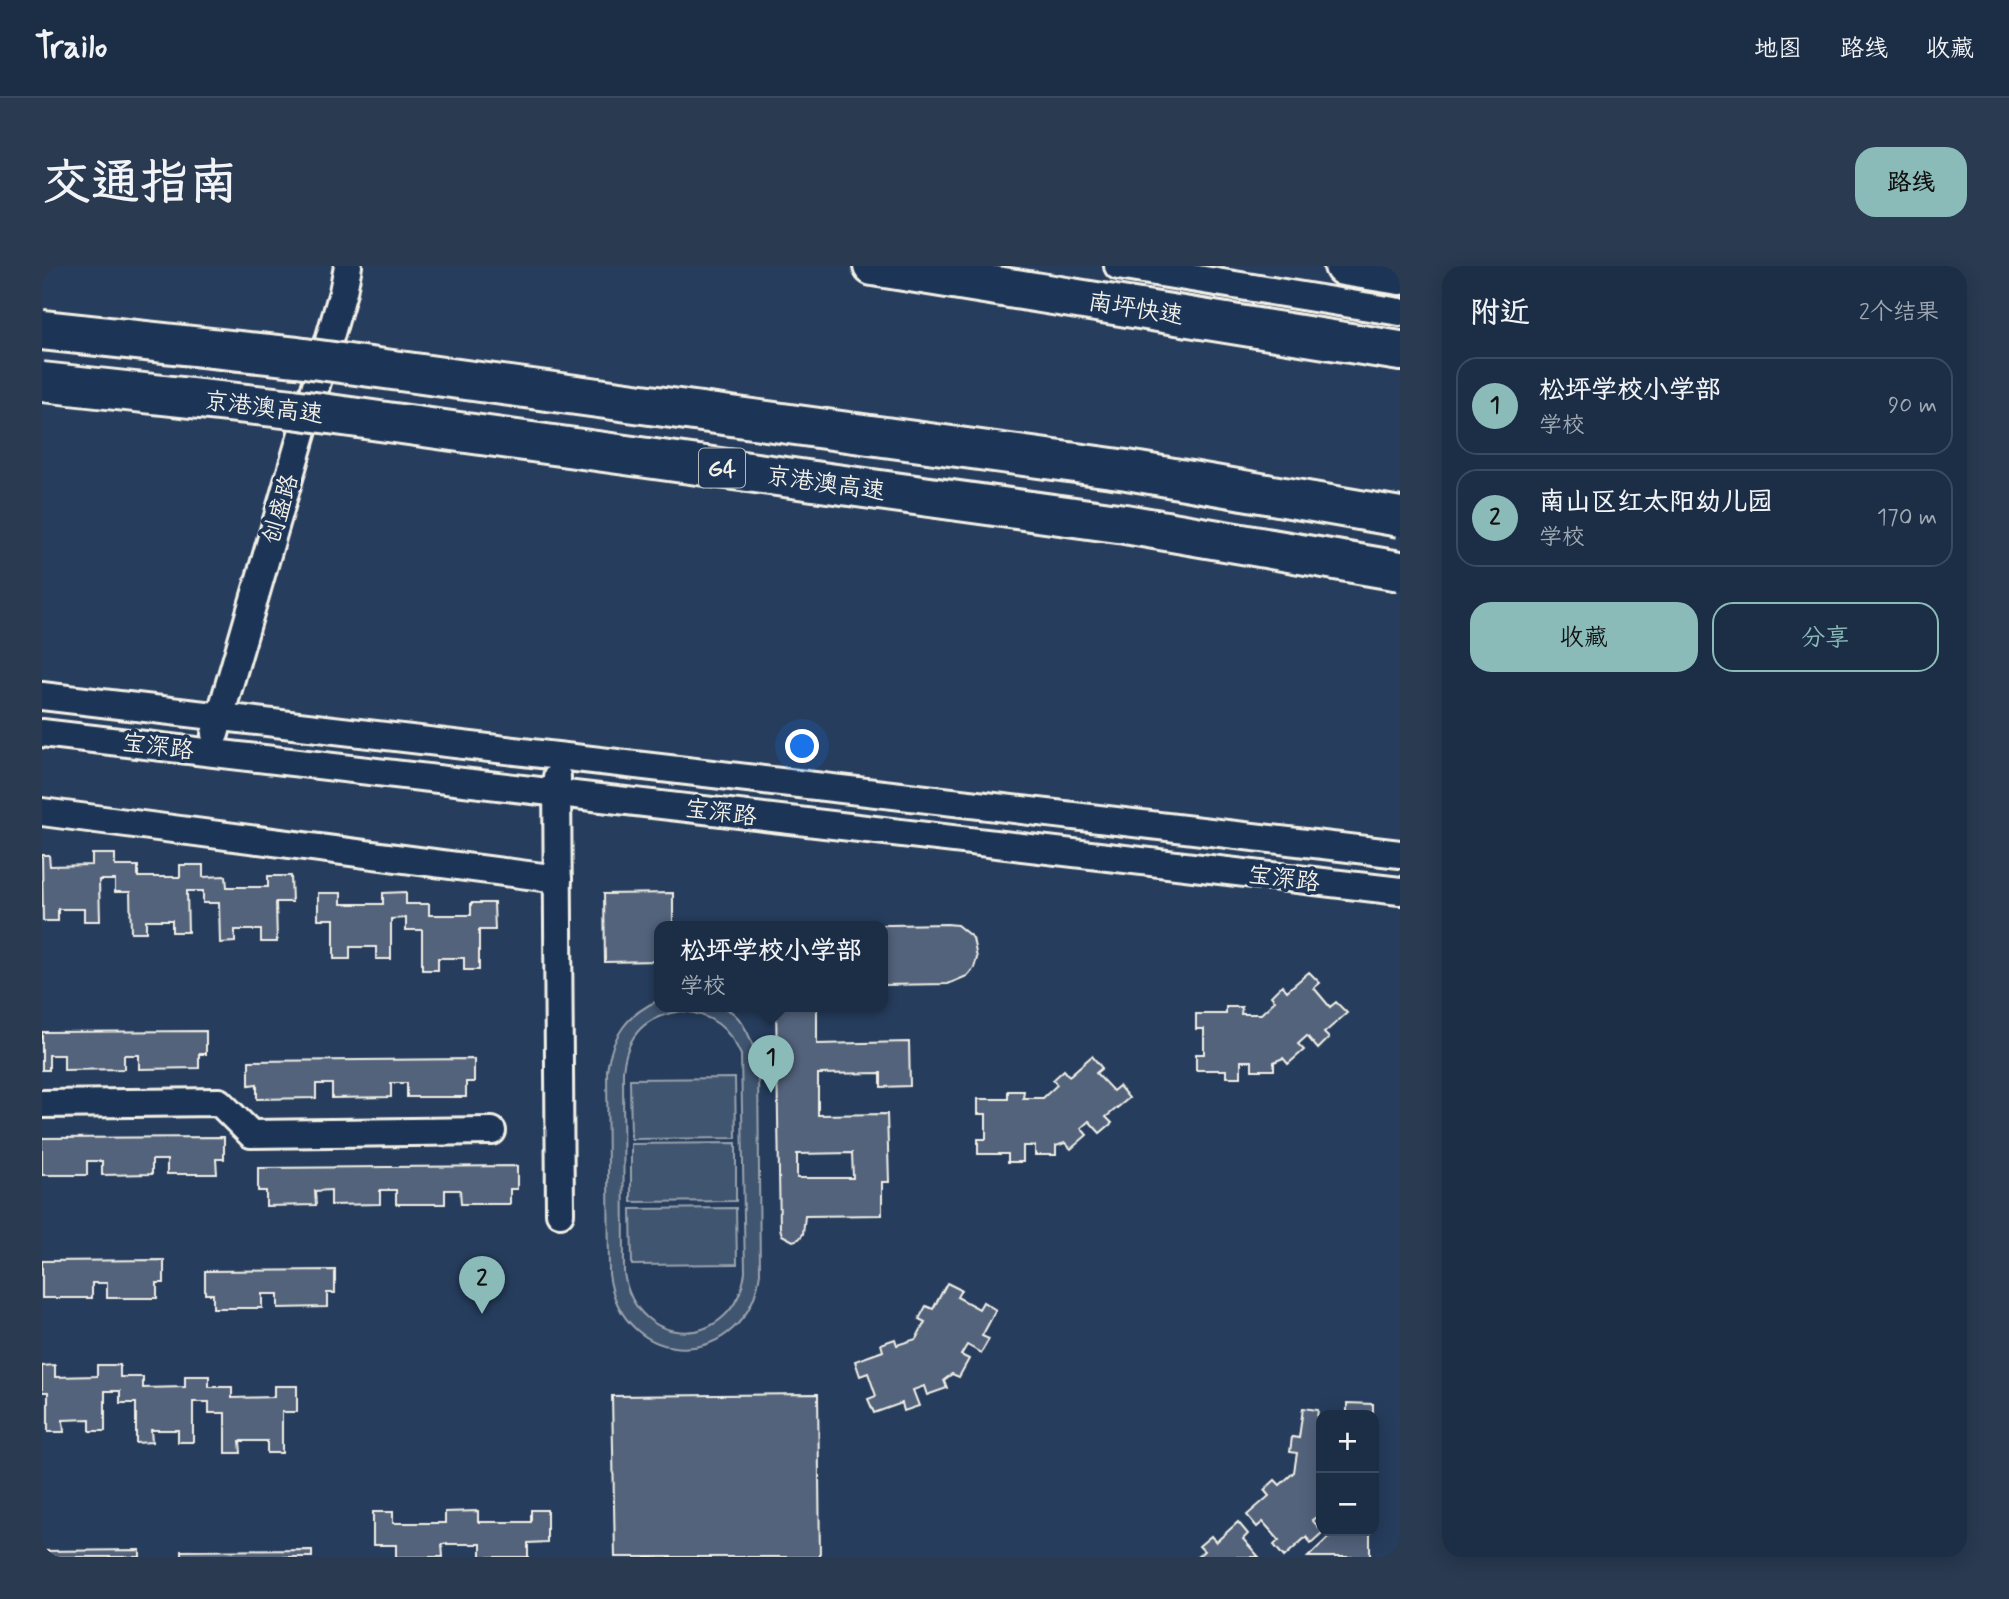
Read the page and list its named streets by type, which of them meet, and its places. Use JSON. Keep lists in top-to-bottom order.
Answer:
{
  "streets": {
    "highway": ["南坪快速", "京港澳高速", "G4"],
    "street": ["创盛路", "宝深路"]
  },
  "crossings": [
    ["创盛路", "宝深路"]
  ],
  "page": {
    "header": "Trailo",
    "nav": ["地图", "路线", "收藏"],
    "title": "交通指南",
    "buttons": [
      "路线",
      ["收藏", "分享"]
    ],
    "heading": ["附近", "2个结果"],
    "list": [
      {
        "mark": "1",
        "name": "松坪学校小学部",
        "note": "学校",
        "value": "90 m"
      },
      {
        "mark": "2",
        "name": "南山区红太阳幼儿园",
        "note": "学校",
        "value": "170 m"
      }
    ],
    "popup": ["松坪学校小学部", "学校"],
    "pins": ["1", "2"],
    "map_buttons": ["+", "−"]
  }
}
